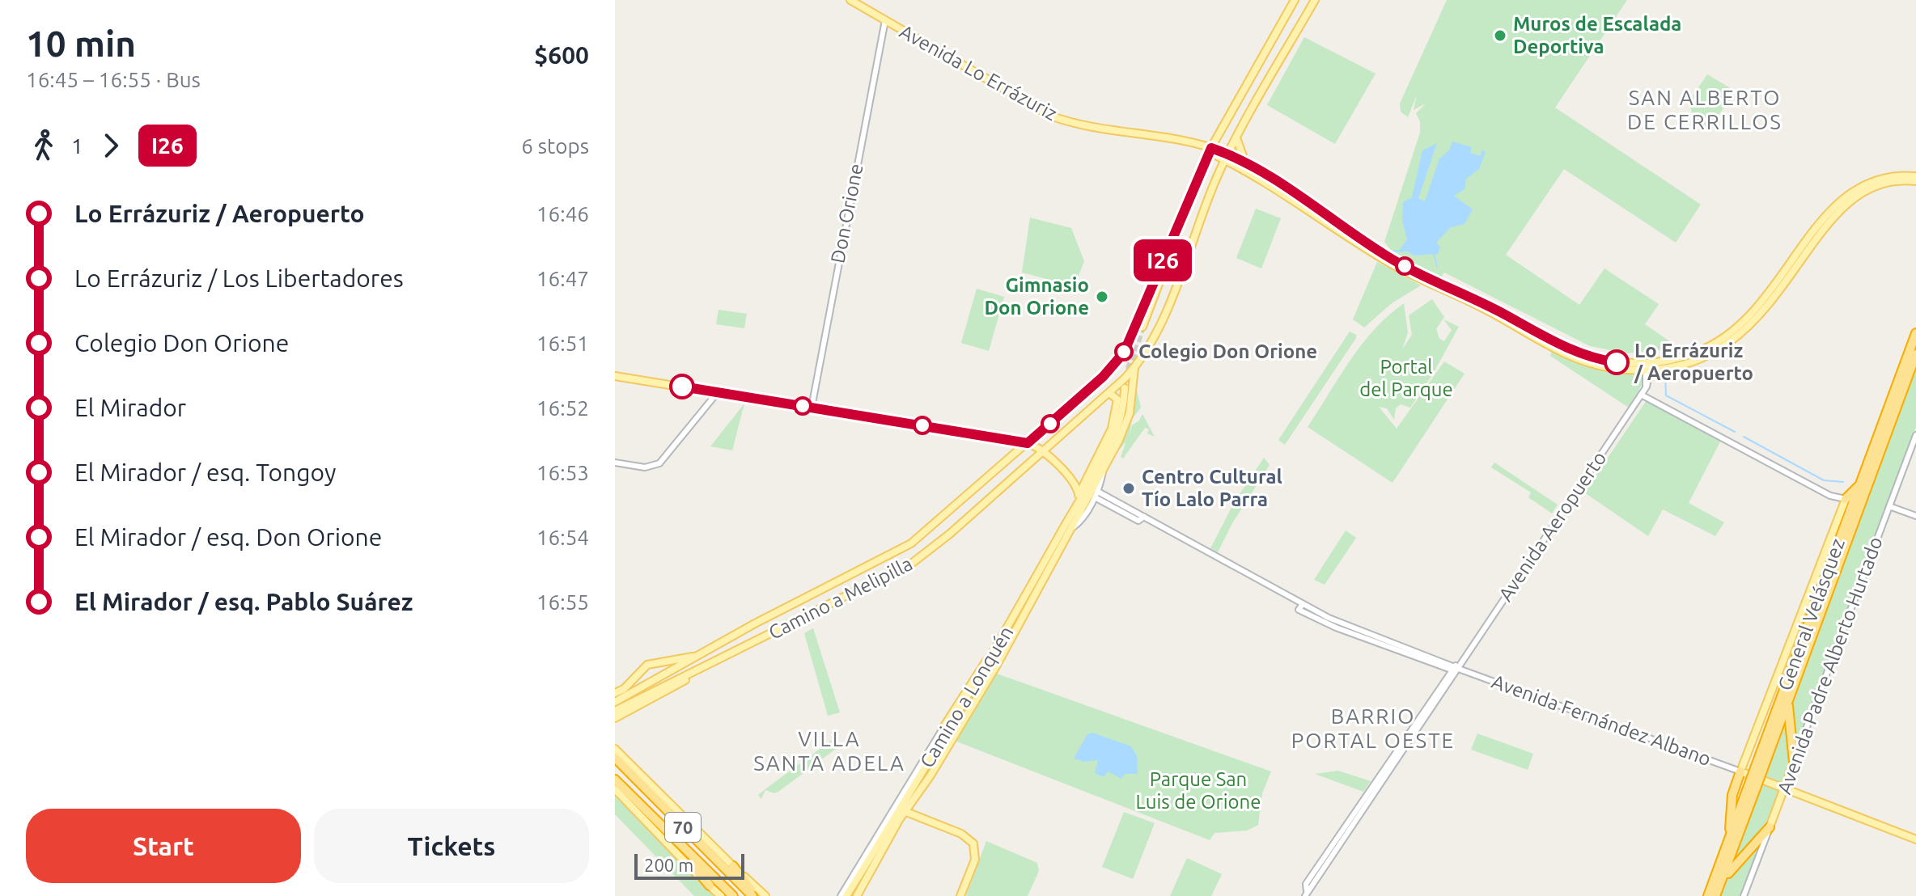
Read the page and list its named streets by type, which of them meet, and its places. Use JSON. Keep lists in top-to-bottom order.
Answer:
{
  "streets": {
    "highway": ["General Velásquez", "70"],
    "main road": [
      "Avenida Lo Errázuriz",
      "Camino a Melipilla",
      "Avenida Padre Alberto Hurtado",
      "Camino a Lonquén"
    ],
    "street": ["Don Orione", "Avenida Aeropuerto", "Avenida Fernández Albano"]
  },
  "crossings": [
    ["Avenida Lo Errázuriz", "Don Orione"],
    ["Avenida Aeropuerto", "Avenida Fernández Albano"],
    ["Camino a Melipilla", "Camino a Lonquén"],
    ["Camino a Lonquén", "Avenida Fernández Albano"]
  ],
  "districts": ["SAN ALBERTO DE CERRILLOS", "BARRIO PORTAL OESTE", "VILLA SANTA ADELA"],
  "parks": ["Portal del Parque", "Parque San Luis de Orione"],
  "places": [
    "Muros de Escalada Deportiva",
    "Gimnasio Don Orione",
    "Colegio Don Orione",
    "Lo Errázuriz / Aeropuerto",
    "Centro Cultural Tío Lalo Parra"
  ],
  "lines": ["bus line I26"],
  "scale_bar": "200 m",
  "page": {
    "heading": ["10 min", "16:45 – 16:55 · Bus", "$600"],
    "on_map": "I26",
    "legs": ["1", "I26", "6 stops"],
    "list": [
      {
        "name": "Lo Errázuriz / Aeropuerto",
        "value": "16:46"
      },
      {
        "name": "Lo Errázuriz / Los Libertadores",
        "value": "16:47"
      },
      {
        "name": "Colegio Don Orione",
        "value": "16:51"
      },
      {
        "name": "El Mirador",
        "value": "16:52"
      },
      {
        "name": "El Mirador / esq. Tongoy",
        "value": "16:53"
      },
      {
        "name": "El Mirador / esq. Don Orione",
        "value": "16:54"
      },
      {
        "name": "El Mirador / esq. Pablo Suárez",
        "value": "16:55"
      }
    ],
    "buttons": ["Start", "Tickets"],
    "scale": "200 m"
  }
}
